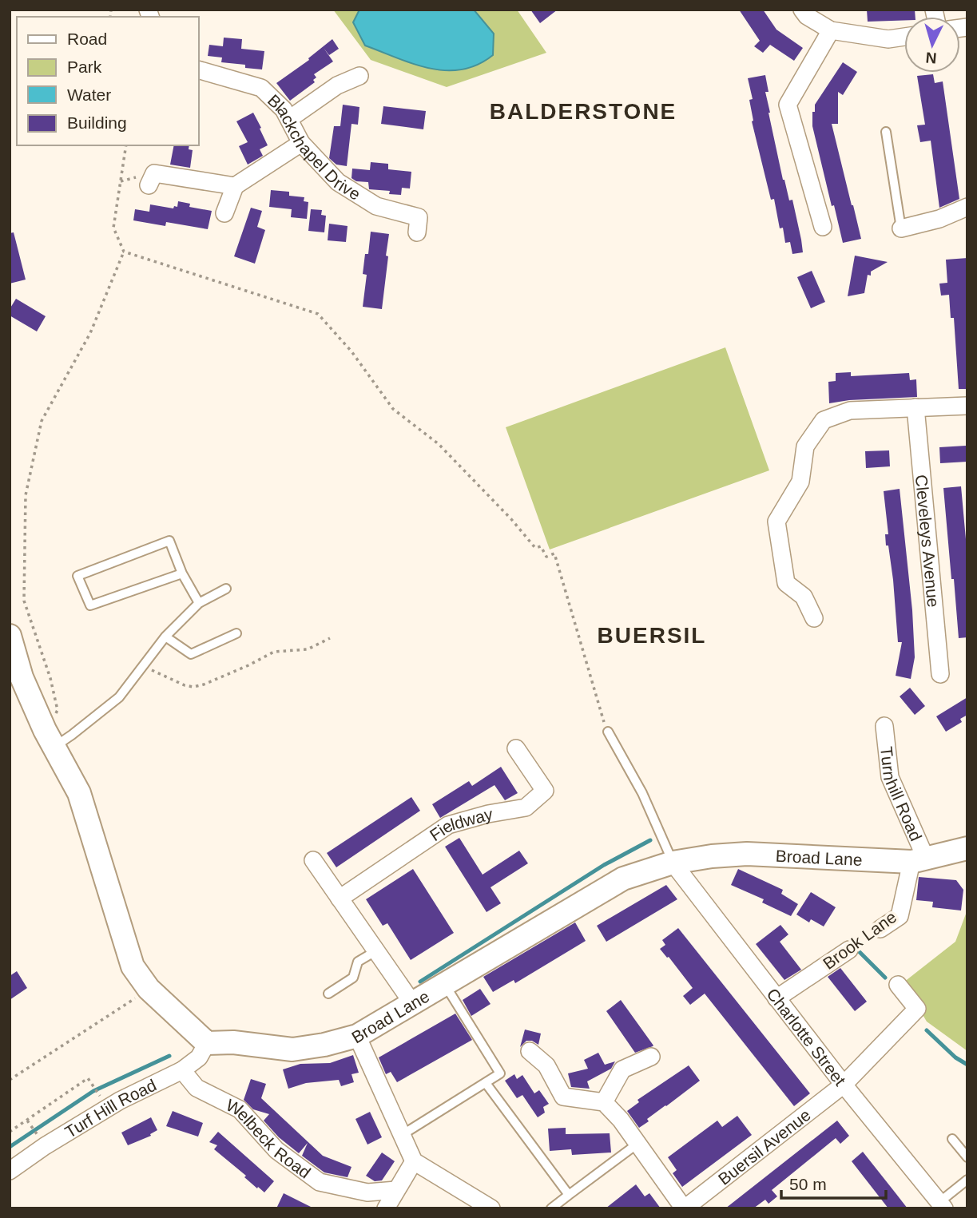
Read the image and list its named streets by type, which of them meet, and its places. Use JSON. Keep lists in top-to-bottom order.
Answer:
{
  "streets": {
    "main road": ["Broad Lane"],
    "street": [
      "Blackchapel Drive",
      "Cleveleys Avenue",
      "Turnhill Road",
      "Fieldway",
      "Brook Lane",
      "Charlotte Street",
      "Turf Hill Road",
      "Welbeck Road",
      "Buersil Avenue"
    ]
  },
  "crossings": [
    ["Turnhill Road", "Broad Lane"],
    ["Turnhill Road", "Brook Lane"],
    ["Broad Lane", "Brook Lane"],
    ["Broad Lane", "Charlotte Street"],
    ["Broad Lane", "Turf Hill Road"],
    ["Brook Lane", "Charlotte Street"],
    ["Charlotte Street", "Buersil Avenue"],
    ["Turf Hill Road", "Welbeck Road"]
  ],
  "districts": ["BALDERSTONE", "BUERSIL"],
  "legend": [
    "Road",
    "Park",
    "Water",
    "Building"
  ],
  "scale_bar": "50 m",
  "north": "bottom"
}
